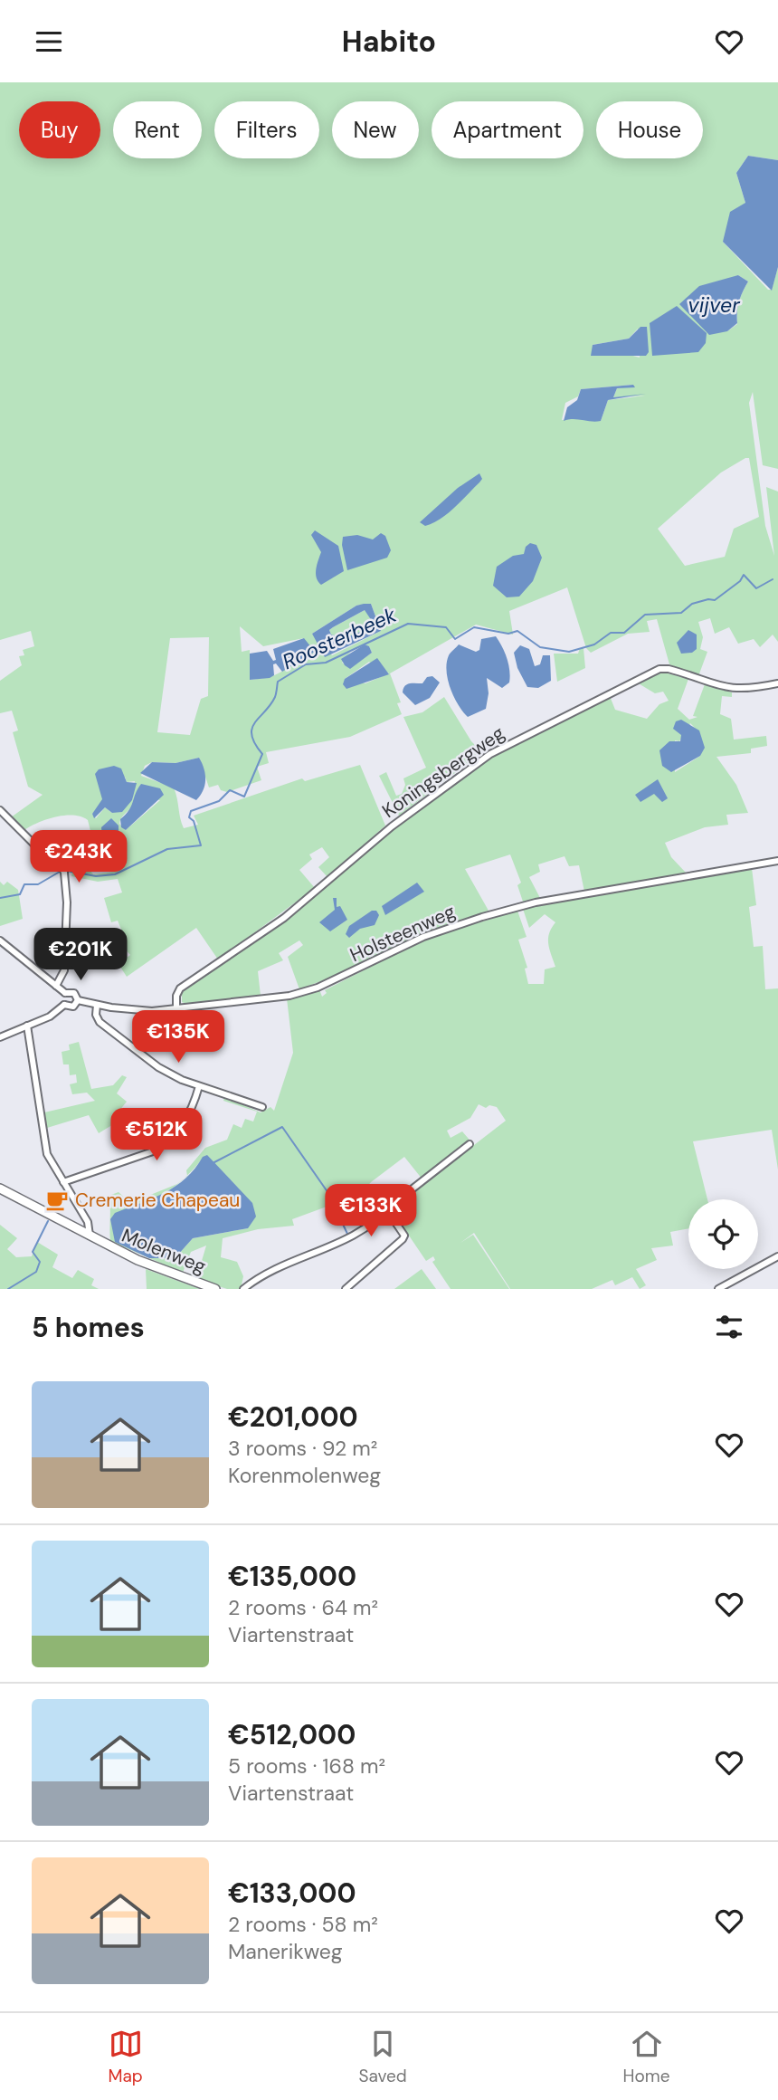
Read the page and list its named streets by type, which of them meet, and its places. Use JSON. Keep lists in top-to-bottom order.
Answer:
{
  "streets": {
    "street": ["Koningsbergweg", "Holsteenweg", "Molenweg"]
  },
  "crossings": [
    ["Koningsbergweg", "Holsteenweg"]
  ],
  "water": ["vijver", "Roosterbeek"],
  "places": {
    "cafe": ["Cremerie Chapeau"]
  },
  "page": {
    "header": "Habito",
    "chip": [
      "Buy",
      "Rent",
      "Filters",
      "New",
      "Apartment",
      "House"
    ],
    "price": [
      "€243K",
      "€201K",
      "€135K",
      "€512K",
      "€133K"
    ],
    "heading": "5 homes",
    "list": [
      {
        "name": "€201,000",
        "note": "3 rooms · 92 m² · Korenmolenweg"
      },
      {
        "name": "€135,000",
        "note": "2 rooms · 64 m² · Viartenstraat"
      },
      {
        "name": "€512,000",
        "note": "5 rooms · 168 m² · Viartenstraat"
      },
      {
        "name": "€133,000",
        "note": "2 rooms · 58 m² · Manerikweg"
      }
    ],
    "tabs": ["Map", "Saved", "Home"]
  }
}
